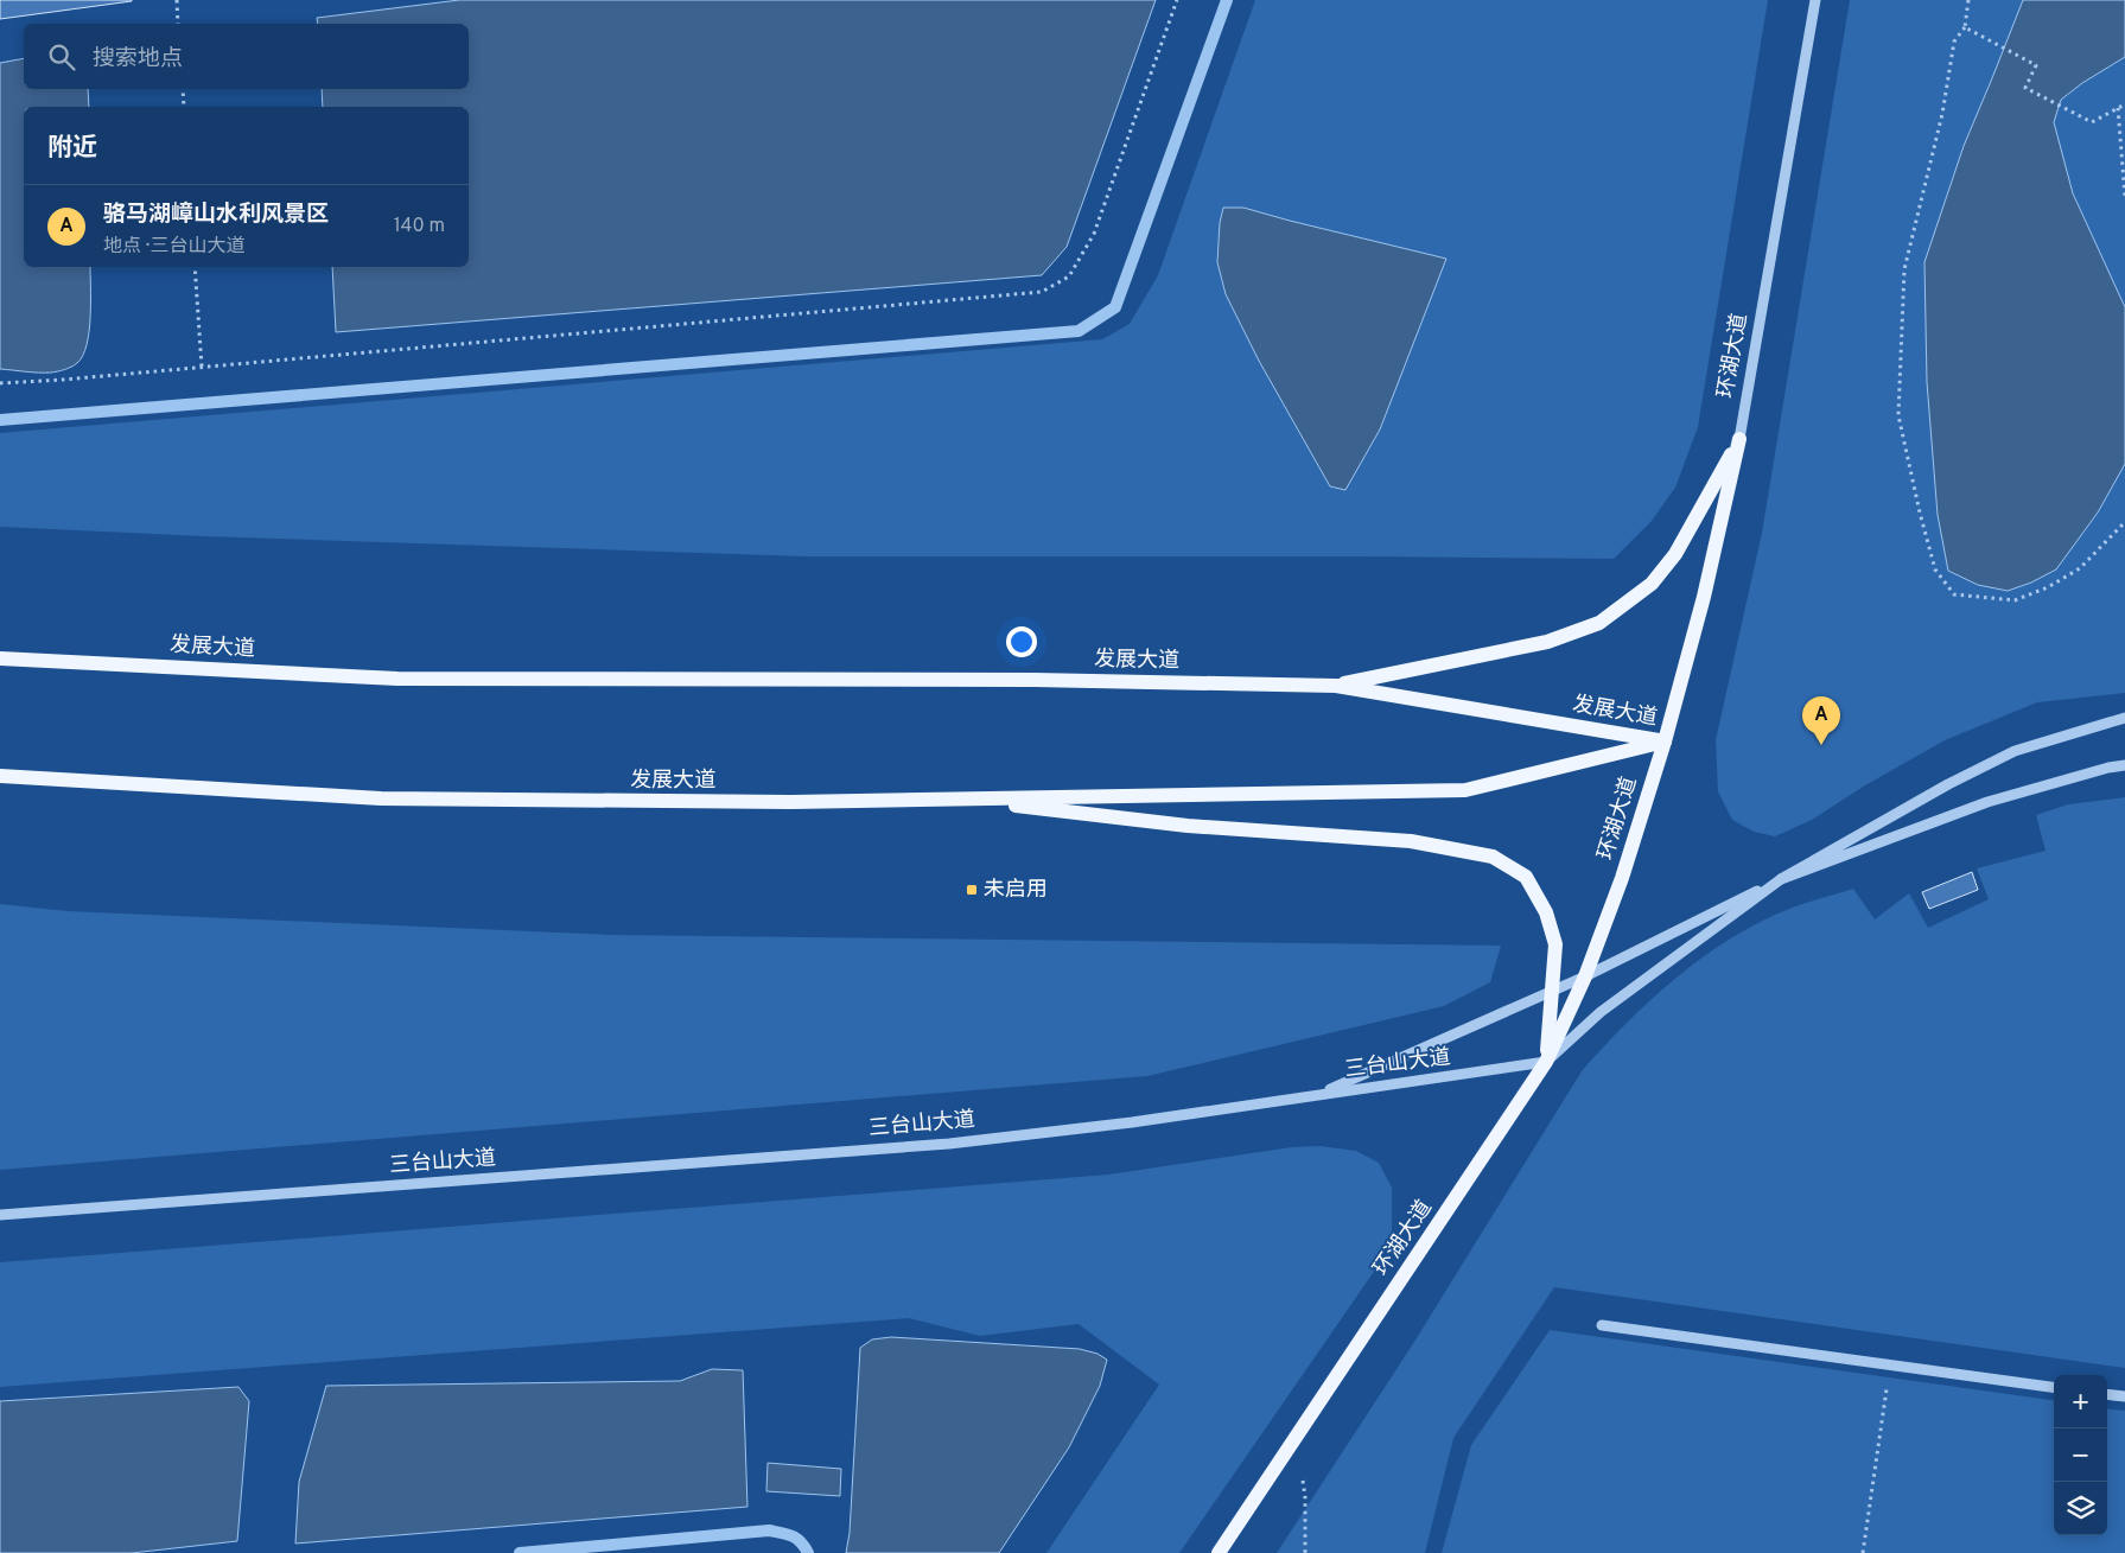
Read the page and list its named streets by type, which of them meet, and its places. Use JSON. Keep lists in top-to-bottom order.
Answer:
{
  "streets": {
    "main road": ["环湖大道", "发展大道"],
    "street": ["三台山大道"]
  },
  "crossings": [
    ["环湖大道", "发展大道"],
    ["环湖大道", "三台山大道"]
  ],
  "places": {
    "transit": ["未启用"]
  },
  "page": {
    "search": "搜索地点",
    "heading": "附近",
    "list": [
      {
        "mark": "A",
        "name": "骆马湖嶂山水利风景区",
        "note": "地点 · 三台山大道",
        "value": "140 m"
      }
    ],
    "pins": "A",
    "map_buttons": ["+", "−"]
  }
}
